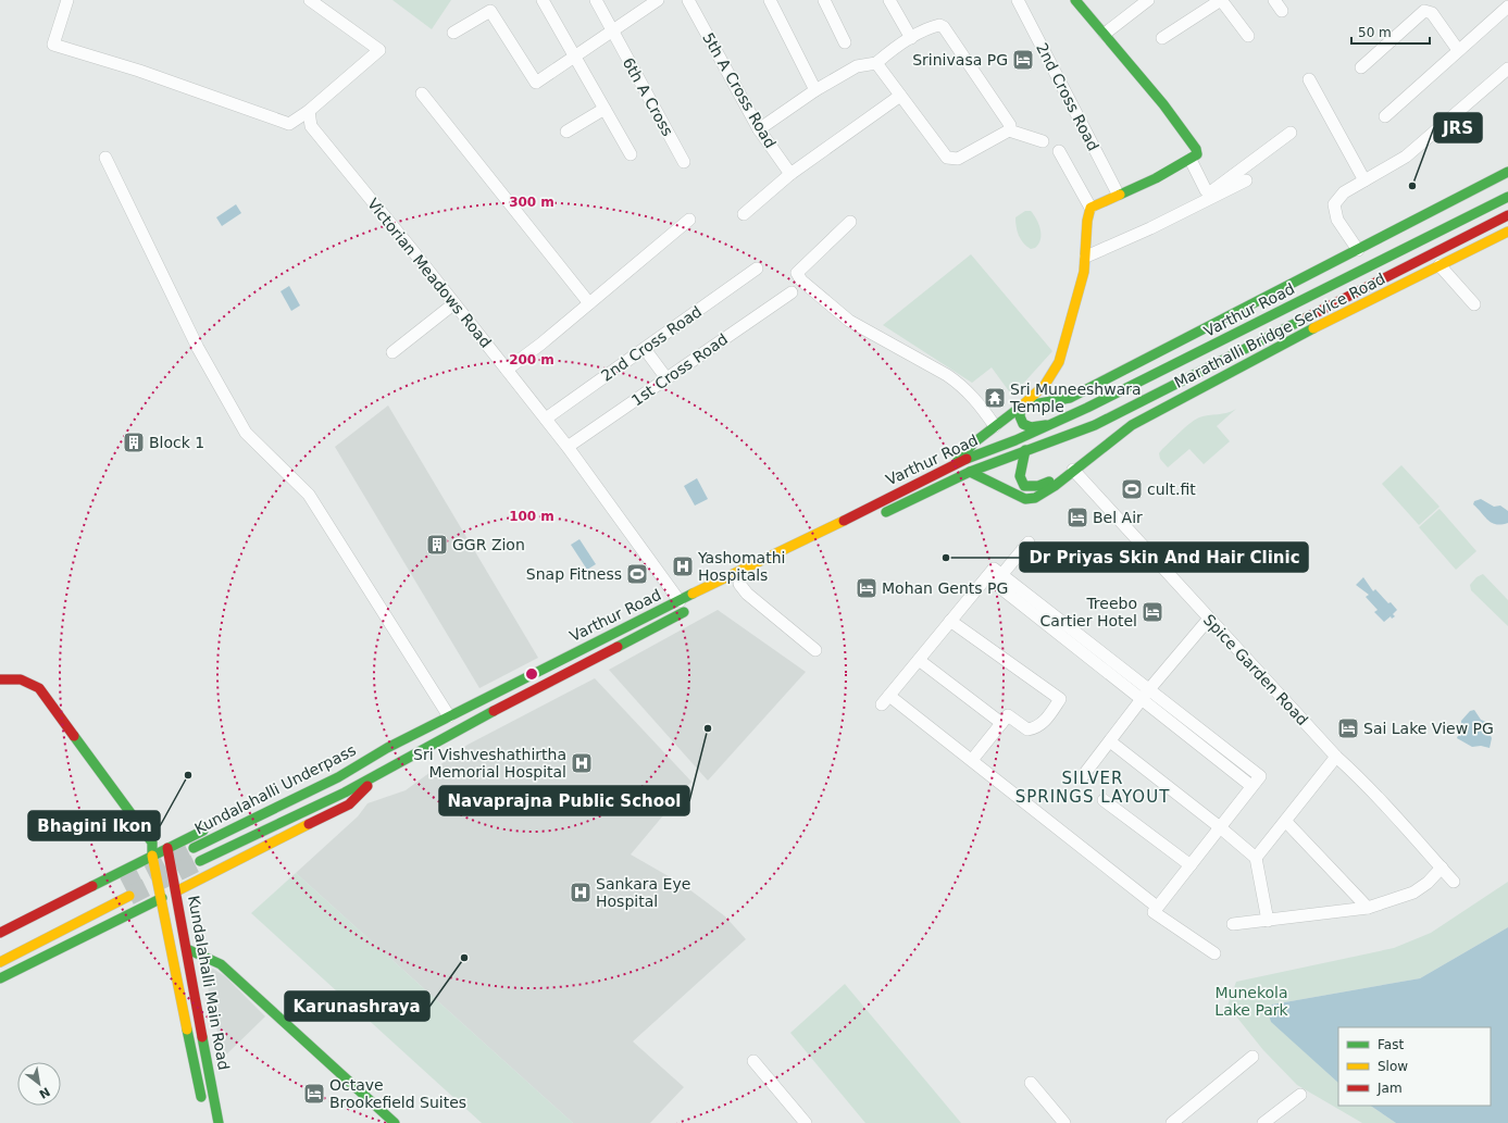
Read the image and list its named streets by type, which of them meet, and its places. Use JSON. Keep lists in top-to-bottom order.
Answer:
{
  "streets": {
    "main road": [
      "Varthur Road",
      "Marathalli Bridge Service Road",
      "Kundalahalli Underpass",
      "Kundalahalli Main Road"
    ],
    "street": [
      "5th A Cross Road",
      "6th A Cross",
      "2nd Cross Road",
      "Victorian Meadows Road",
      "1st Cross Road",
      "Spice Garden Road"
    ]
  },
  "crossings": [
    ["2nd Cross Road", "Victorian Meadows Road"],
    ["Victorian Meadows Road", "Varthur Road"],
    ["Victorian Meadows Road", "1st Cross Road"],
    ["Varthur Road", "Marathalli Bridge Service Road"],
    ["Varthur Road", "Kundalahalli Underpass"],
    ["Marathalli Bridge Service Road", "Spice Garden Road"]
  ],
  "districts": ["SILVER SPRINGS LAYOUT"],
  "parks": ["Munekola Lake Park"],
  "places": {
    "hotel": [
      "Srinivasa PG",
      "Bel Air",
      "Mohan Gents PG",
      "Treebo Cartier Hotel",
      "Sai Lake View PG",
      "Octave Brookefield Suites"
    ],
    "other": [
      "JRS",
      "Dr Priyas Skin And Hair Clinic",
      "Navaprajna Public School",
      "Bhagini Ikon",
      "Karunashraya"
    ],
    "temple": ["Sri Muneeshwara Temple"],
    "building": ["Block 1", "GGR Zion"],
    "sports": ["cult.fit", "Snap Fitness"],
    "hospital": ["Yashomathi Hospitals", "Sri Vishveshathirtha Memorial Hospital", "Sankara Eye Hospital"]
  },
  "legend": ["Fast", "Slow", "Jam"],
  "scale_bar": "50 m",
  "north": "bottom right",
  "rings": ["300 m", "200 m", "100 m"]
}
